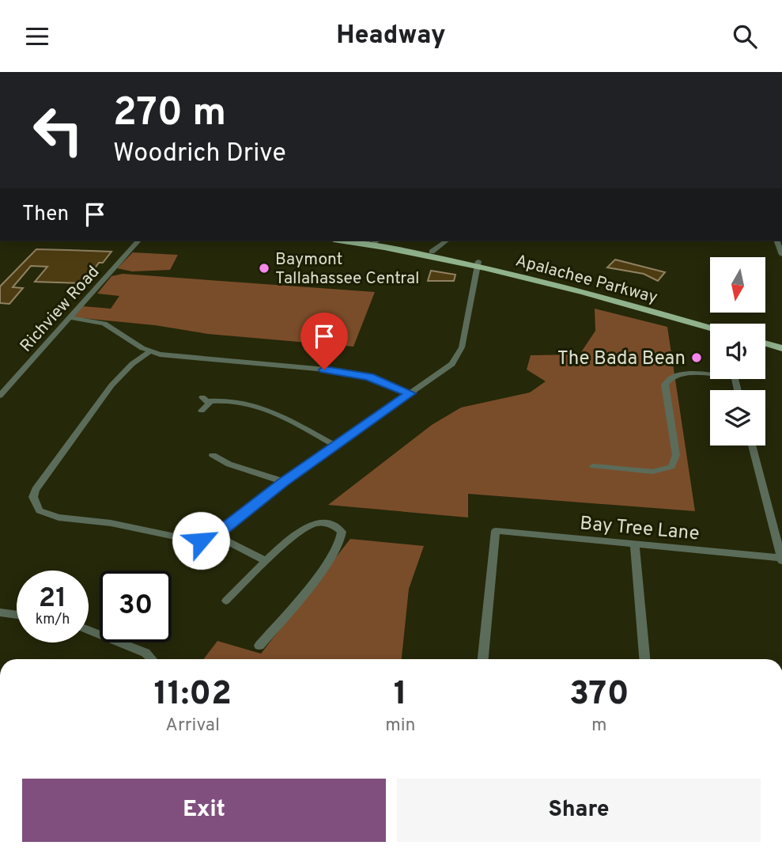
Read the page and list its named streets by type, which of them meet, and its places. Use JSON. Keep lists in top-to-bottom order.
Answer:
{
  "streets": {
    "main road": ["Apalachee Parkway"],
    "street": ["Richview Road", "Bay Tree Lane"]
  },
  "places": ["Baymont Tallahassee Central", "The Bada Bean"],
  "north": "bottom",
  "page": {
    "header": "Headway",
    "turn": ["270 m", "Woodrich Drive"],
    "then": "Then",
    "speed": "21 km/h",
    "limit": "30",
    "eta": [
      "11:02",
      "Arrival",
      "1",
      "min",
      "370",
      "m"
    ],
    "buttons": ["Exit", "Share"]
  }
}
